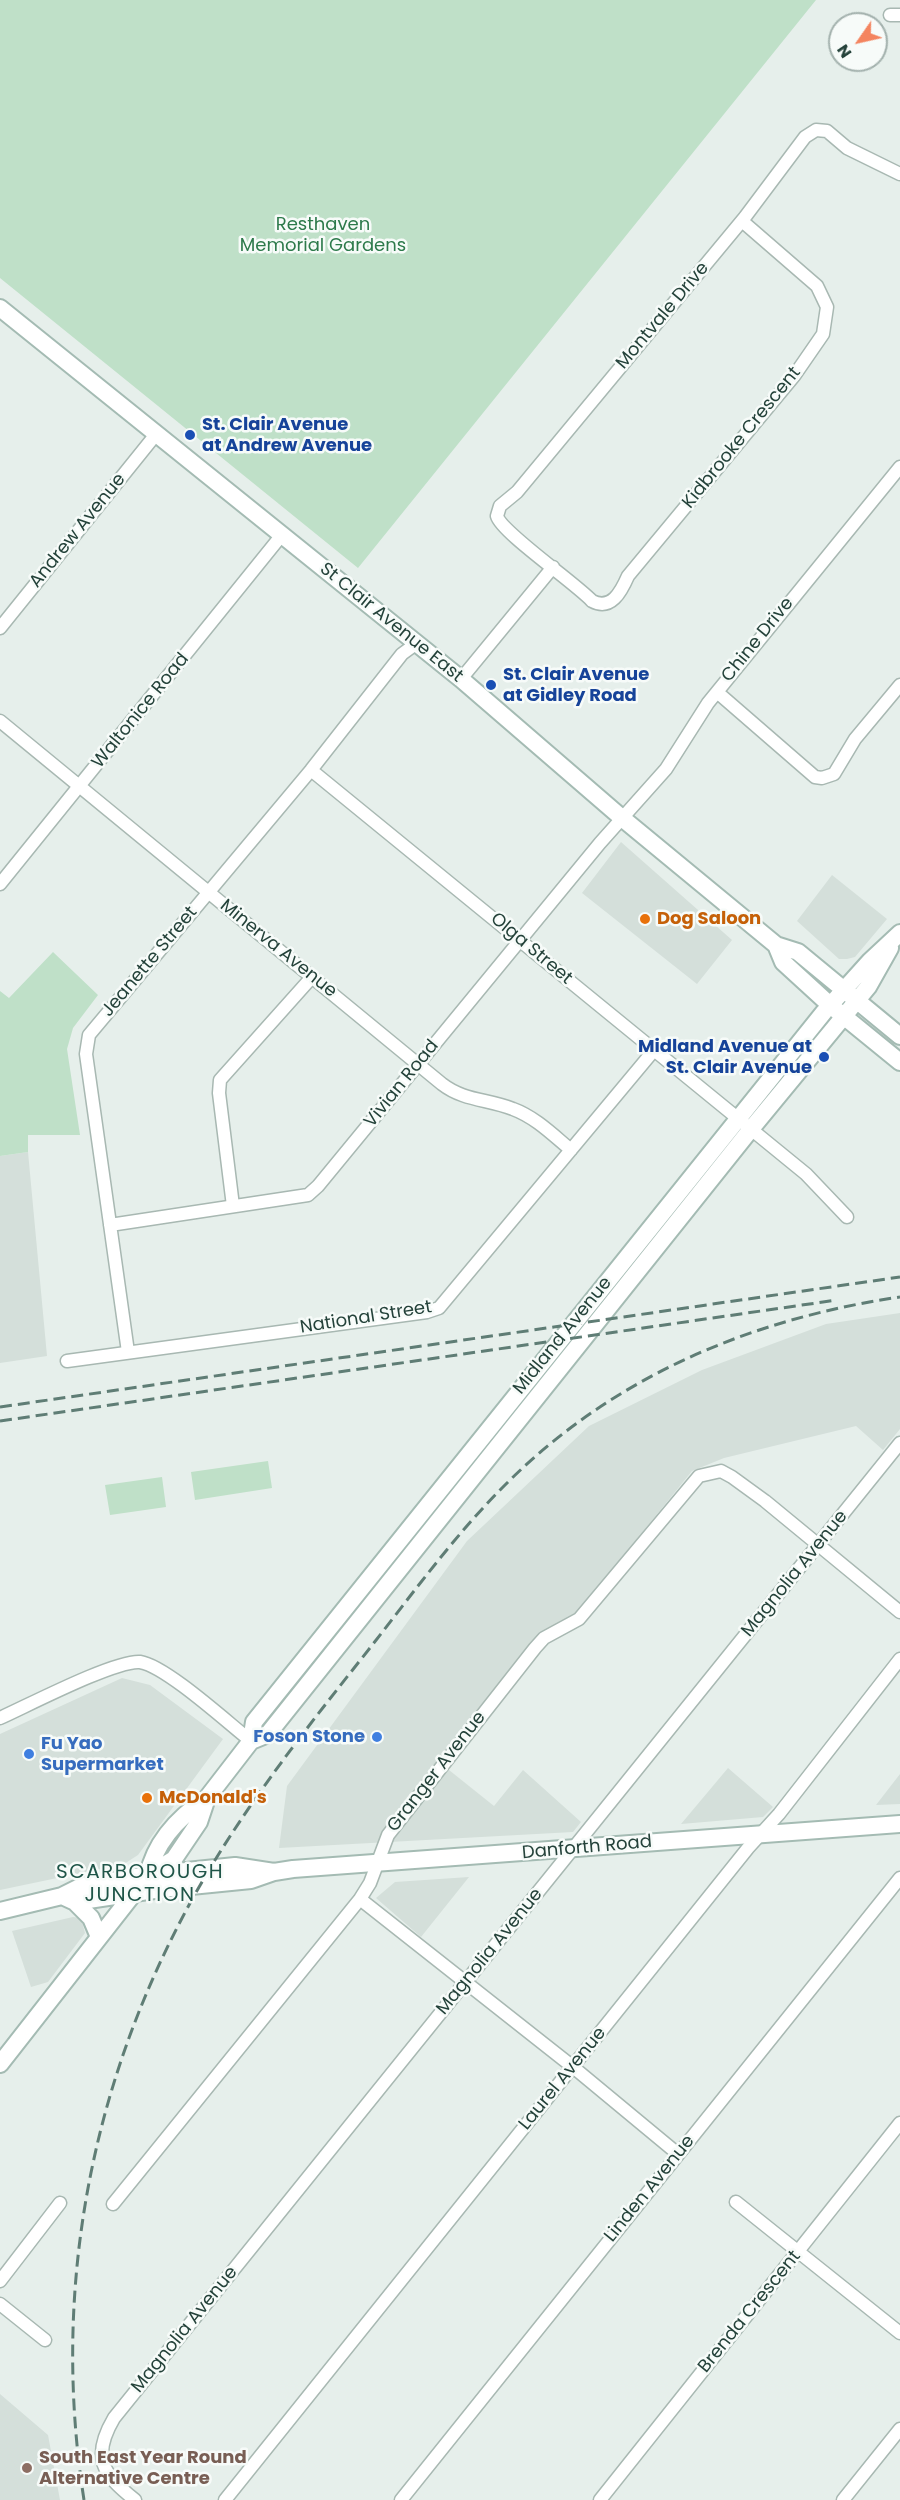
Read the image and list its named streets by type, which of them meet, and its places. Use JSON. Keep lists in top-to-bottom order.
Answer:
{
  "streets": {
    "main road": ["St Clair Avenue East", "Midland Avenue", "Danforth Road"],
    "street": [
      "Montvale Drive",
      "Kidbrooke Crescent",
      "Andrew Avenue",
      "Chine Drive",
      "Waltonice Road",
      "Minerva Avenue",
      "Olga Street",
      "Jeanette Street",
      "Vivian Road",
      "National Street",
      "Magnolia Avenue",
      "Granger Avenue",
      "Laurel Avenue",
      "Linden Avenue",
      "Brenda Crescent"
    ]
  },
  "crossings": [
    ["Montvale Drive", "Kidbrooke Crescent"],
    ["Andrew Avenue", "St Clair Avenue East"],
    ["St Clair Avenue East", "Chine Drive"],
    ["St Clair Avenue East", "Waltonice Road"],
    ["St Clair Avenue East", "Jeanette Street"],
    ["St Clair Avenue East", "Vivian Road"],
    ["St Clair Avenue East", "Midland Avenue"],
    ["Chine Drive", "Vivian Road"],
    ["Waltonice Road", "Minerva Avenue"],
    ["Minerva Avenue", "Jeanette Street"],
    ["Minerva Avenue", "Vivian Road"],
    ["Minerva Avenue", "National Street"],
    ["Olga Street", "Jeanette Street"],
    ["Olga Street", "Vivian Road"],
    ["Olga Street", "National Street"],
    ["Olga Street", "Midland Avenue"],
    ["Jeanette Street", "Vivian Road"],
    ["Jeanette Street", "National Street"],
    ["Midland Avenue", "Danforth Road"],
    ["Magnolia Avenue", "Granger Avenue"],
    ["Magnolia Avenue", "Danforth Road"],
    ["Granger Avenue", "Danforth Road"],
    ["Danforth Road", "Laurel Avenue"]
  ],
  "districts": ["SCARBOROUGH JUNCTION"],
  "parks": ["Resthaven Memorial Gardens"],
  "places": [
    "St. Clair Avenue at Andrew Avenue",
    "St. Clair Avenue at Gidley Road",
    "Dog Saloon",
    "Midland Avenue at St. Clair Avenue",
    "Foson Stone",
    "Fu Yao Supermarket",
    "McDonald's",
    "South East Year Round Alternative Centre"
  ],
  "north": "bottom left"
}
